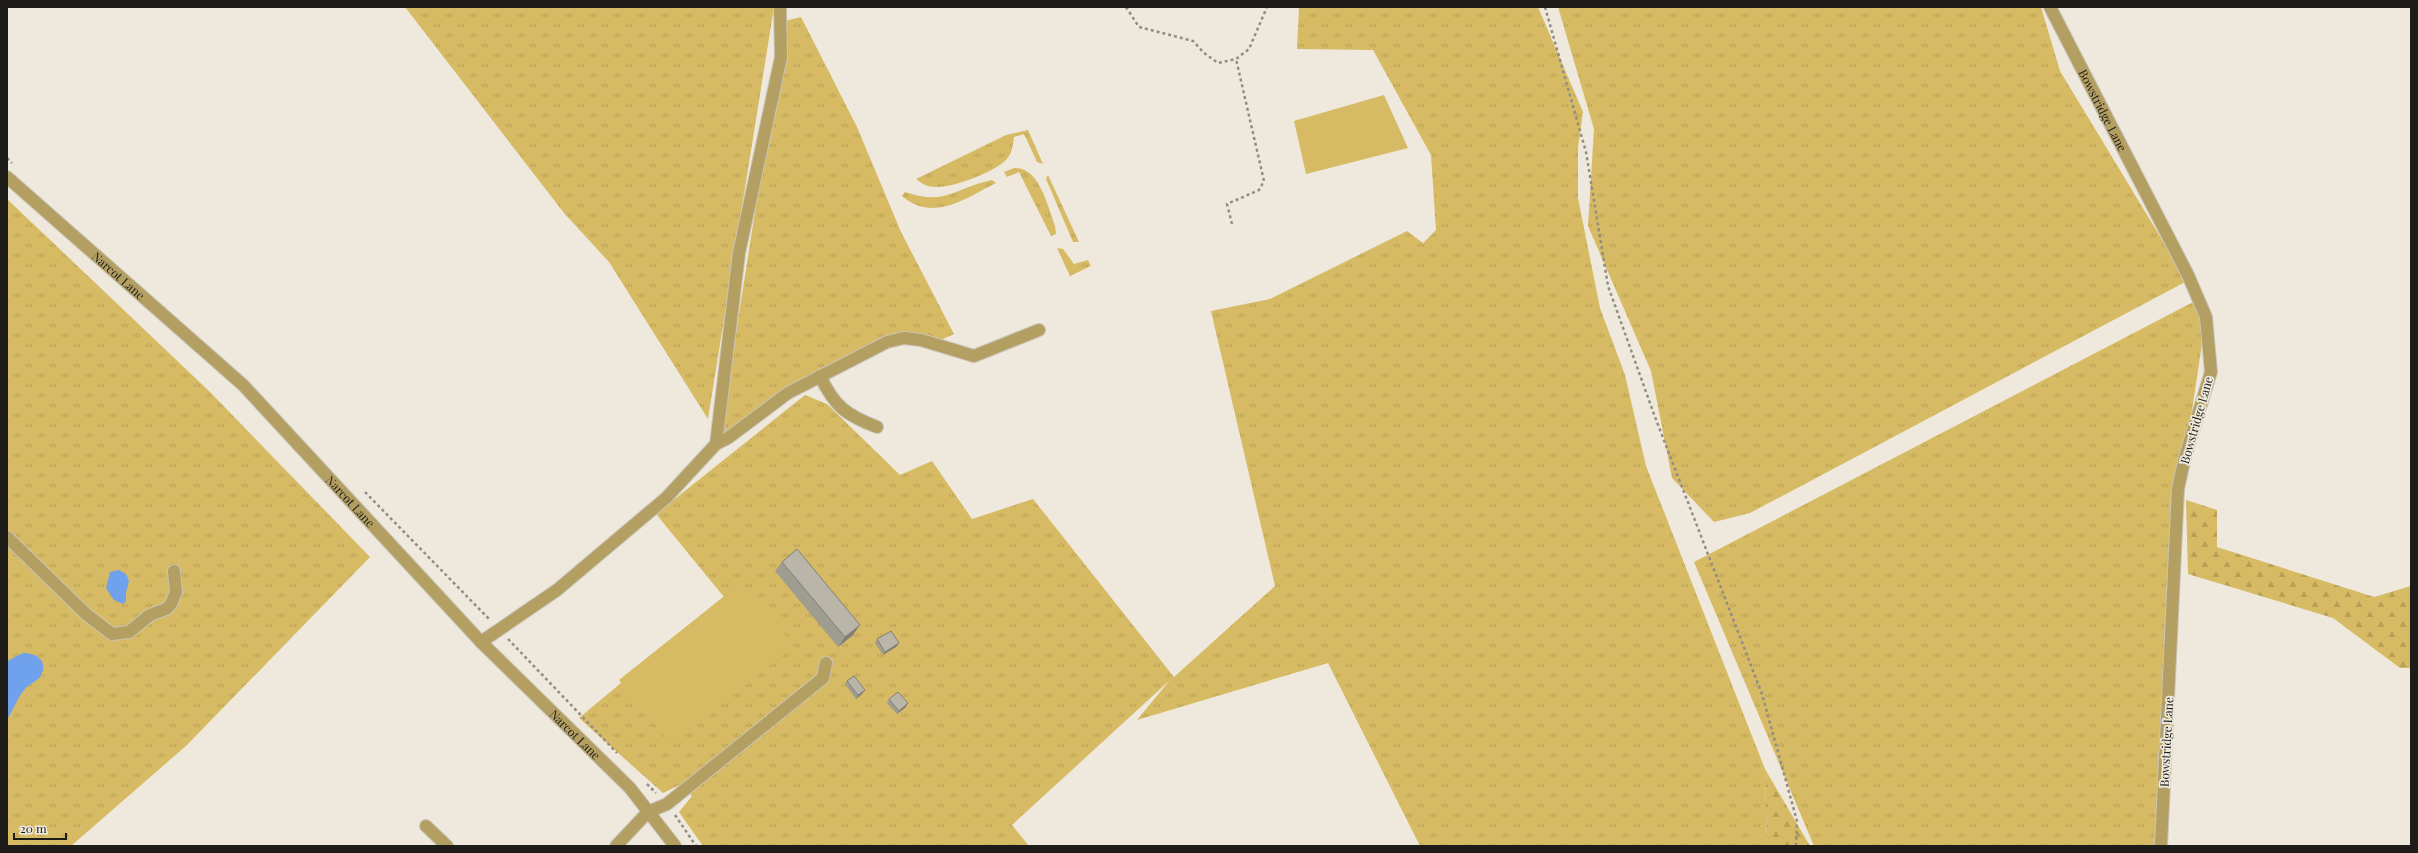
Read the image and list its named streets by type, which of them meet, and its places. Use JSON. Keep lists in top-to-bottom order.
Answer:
{
  "streets": {
    "street": ["Bowstridge Lane", "Narcot Lane"]
  },
  "scale_bar": "20 m"
}
